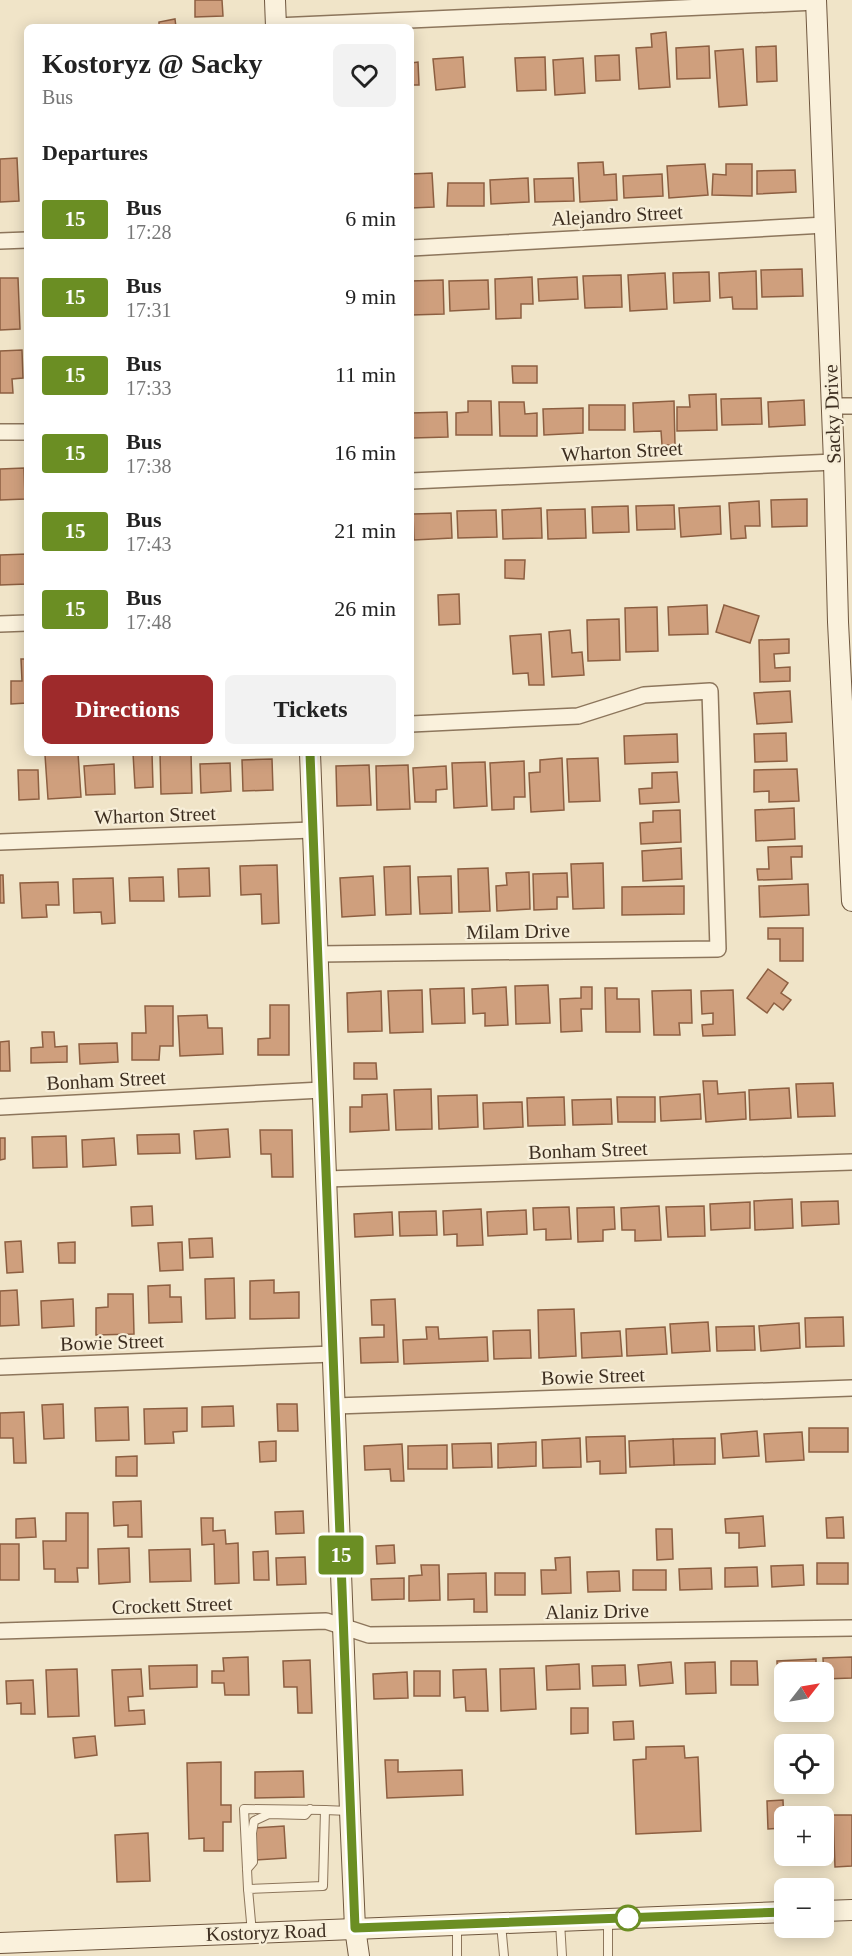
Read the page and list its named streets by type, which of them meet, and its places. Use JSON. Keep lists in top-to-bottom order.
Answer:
{
  "streets": {
    "street": [
      "Alejandro Street",
      "Sacky Drive",
      "Wharton Street",
      "Milam Drive",
      "Bonham Street",
      "Bowie Street",
      "Crockett Street",
      "Alaniz Drive",
      "Kostoryz Road"
    ]
  },
  "crossings": [
    ["Alejandro Street", "Sacky Drive"],
    ["Sacky Drive", "Wharton Street"],
    ["Crockett Street", "Alaniz Drive"]
  ],
  "lines": ["bus line 15"],
  "north": "top right",
  "page": {
    "on_map": "15",
    "heading": [
      ["Kostoryz @ Sacky", "Bus"],
      "Departures"
    ],
    "list": [
      {
        "mark": "15",
        "name": "Bus",
        "note": "17:28",
        "value": "6 min"
      },
      {
        "mark": "15",
        "name": "Bus",
        "note": "17:31",
        "value": "9 min"
      },
      {
        "mark": "15",
        "name": "Bus",
        "note": "17:33",
        "value": "11 min"
      },
      {
        "mark": "15",
        "name": "Bus",
        "note": "17:38",
        "value": "16 min"
      },
      {
        "mark": "15",
        "name": "Bus",
        "note": "17:43",
        "value": "21 min"
      },
      {
        "mark": "15",
        "name": "Bus",
        "note": "17:48",
        "value": "26 min"
      }
    ],
    "buttons": ["Directions", "Tickets"],
    "map_buttons": ["+", "−"]
  }
}
